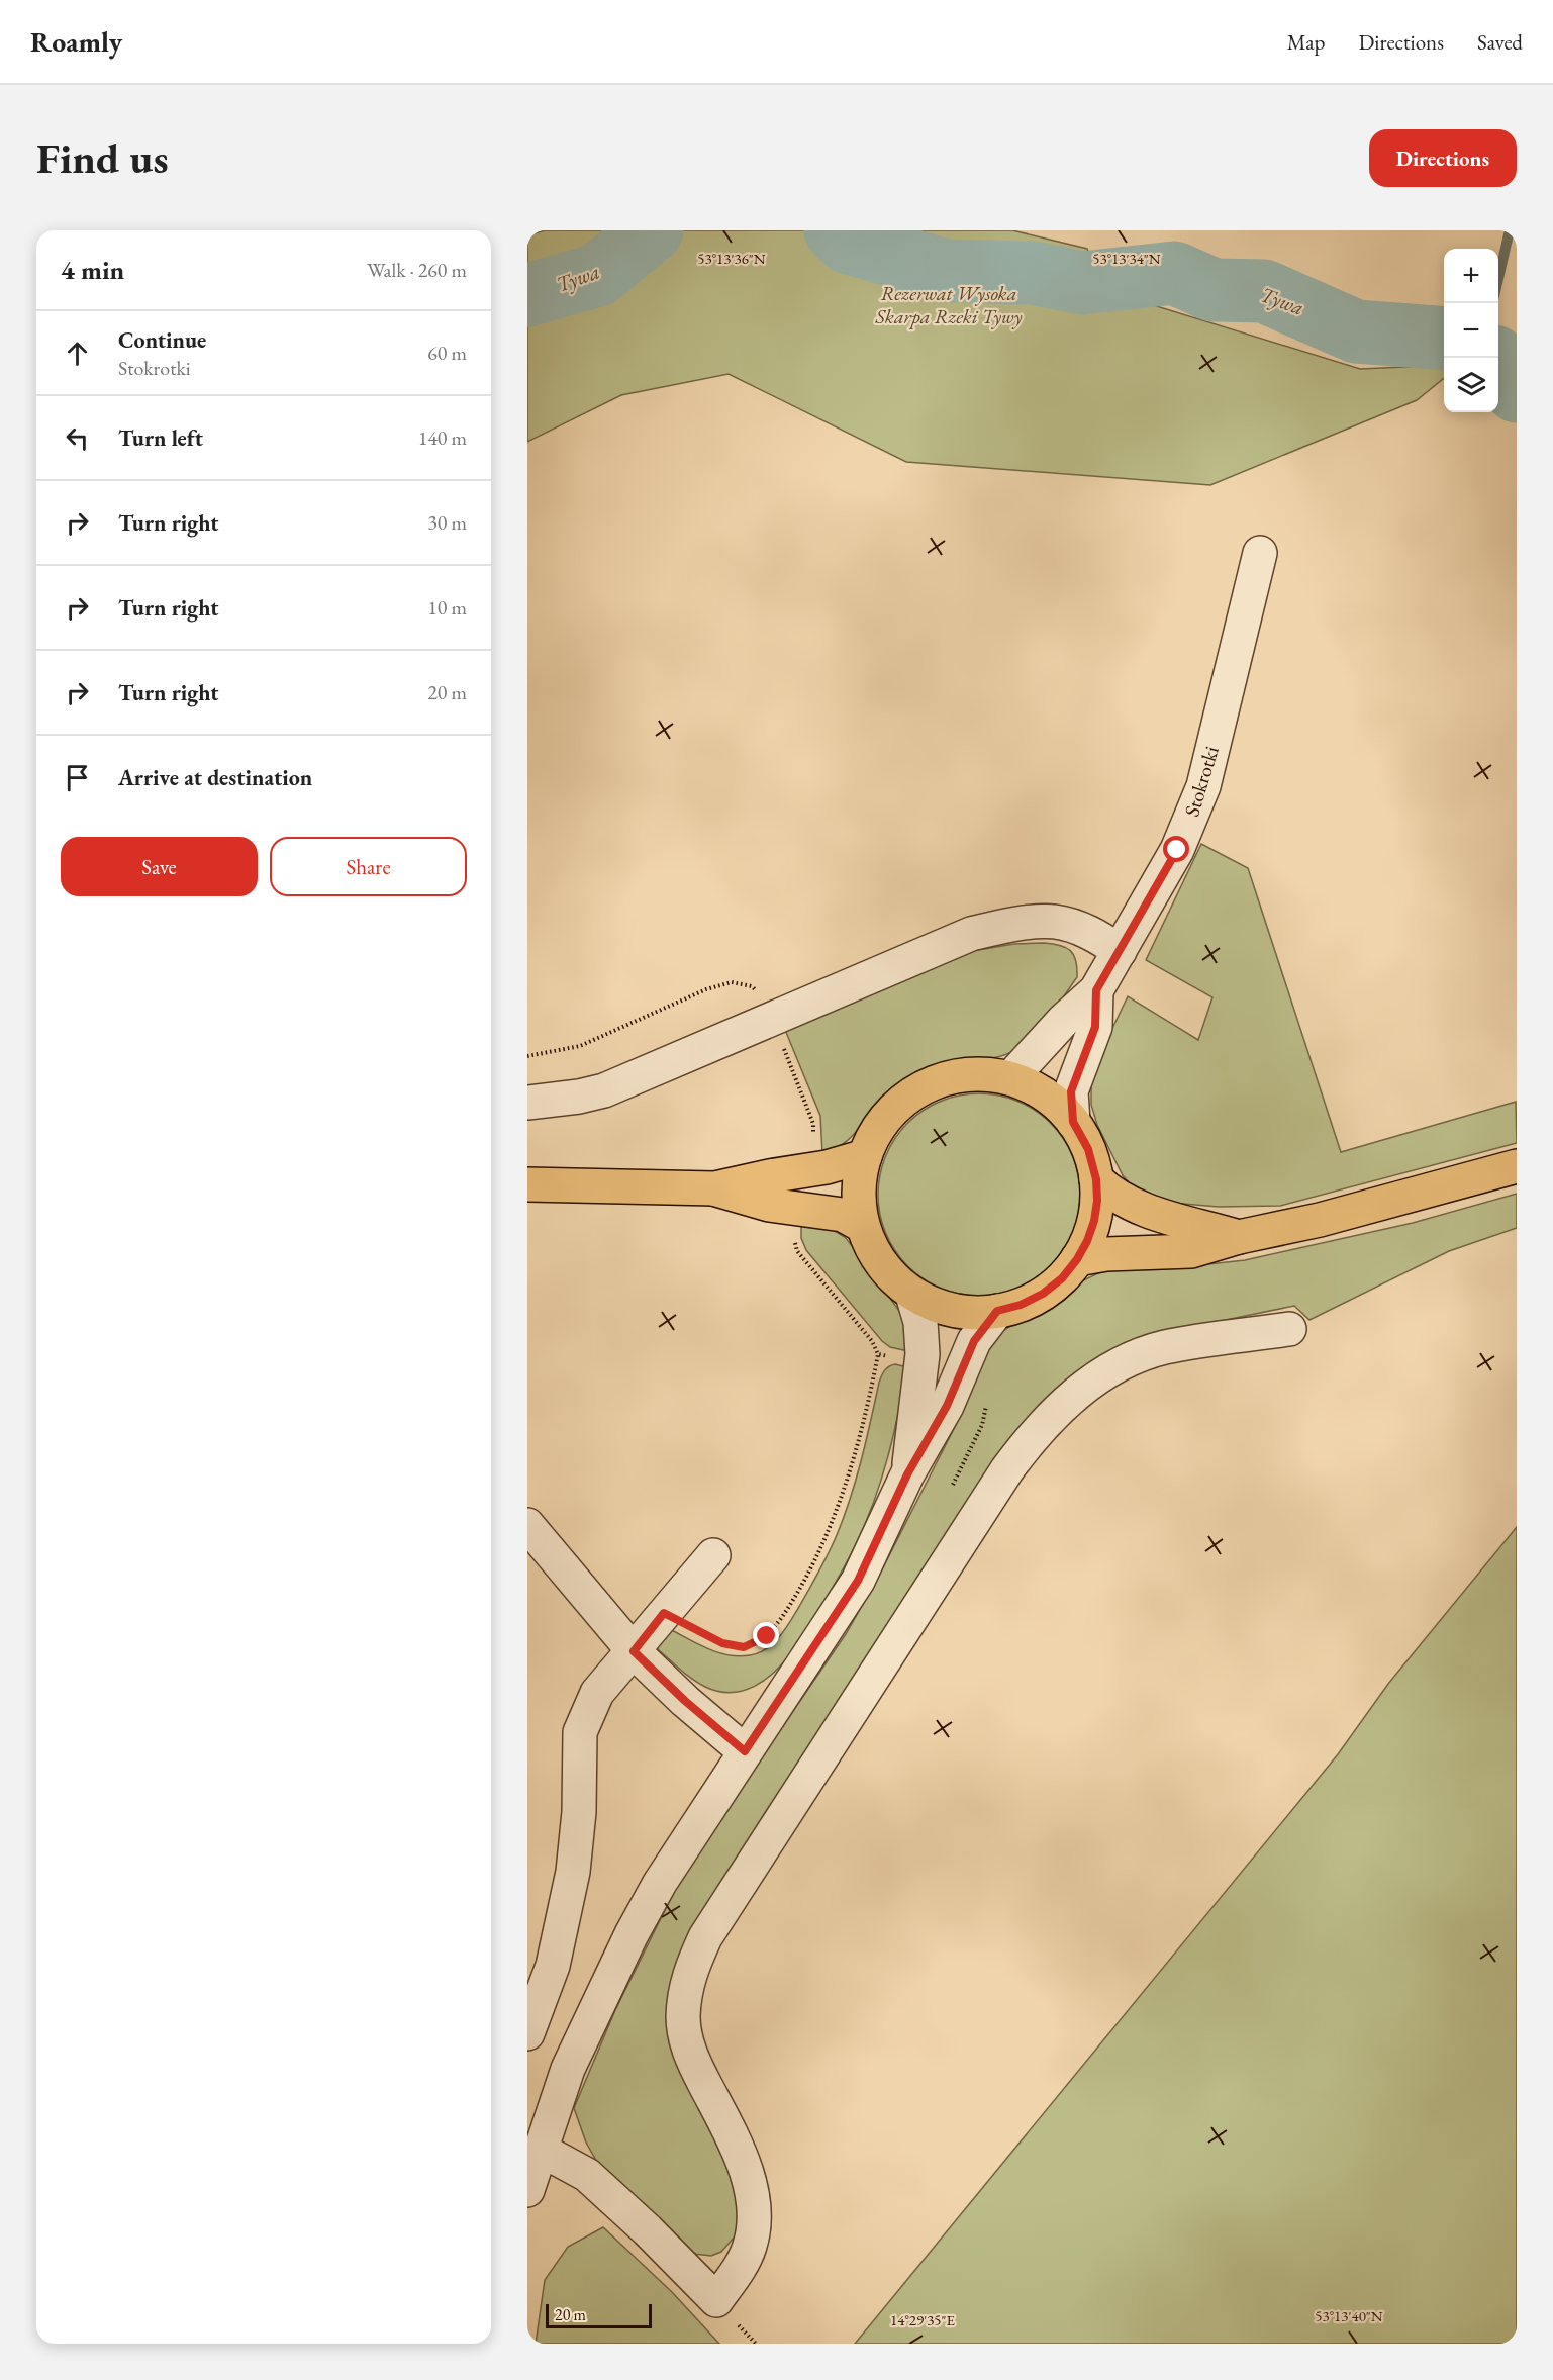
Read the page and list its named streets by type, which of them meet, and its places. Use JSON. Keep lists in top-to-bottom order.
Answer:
{
  "streets": {
    "street": ["Stokrotki"]
  },
  "water": ["Tywa"],
  "parks": ["Rezerwat Wysoka Skarpa Rzeki Tywy"],
  "scale_bar": "20 m",
  "page": {
    "header": "Roamly",
    "nav": ["Map", "Directions", "Saved"],
    "buttons": [
      "Directions",
      ["Save", "Share"]
    ],
    "title": "Find us",
    "heading": ["4 min", "Walk · 260 m"],
    "map_buttons": ["+", "−"],
    "list": [
      ["Continue", "Stokrotki", "60 m"],
      ["Turn left", "140 m"],
      ["Turn right", "30 m"],
      ["Turn right", "10 m"],
      ["Turn right", "20 m"],
      "Arrive at destination"
    ],
    "scale": "20 m"
  },
  "coordinates": [
    "53°13'36\"N",
    "53°13'34\"N",
    "53°13'40\"N",
    "14°29'35\"E"
  ]
}
